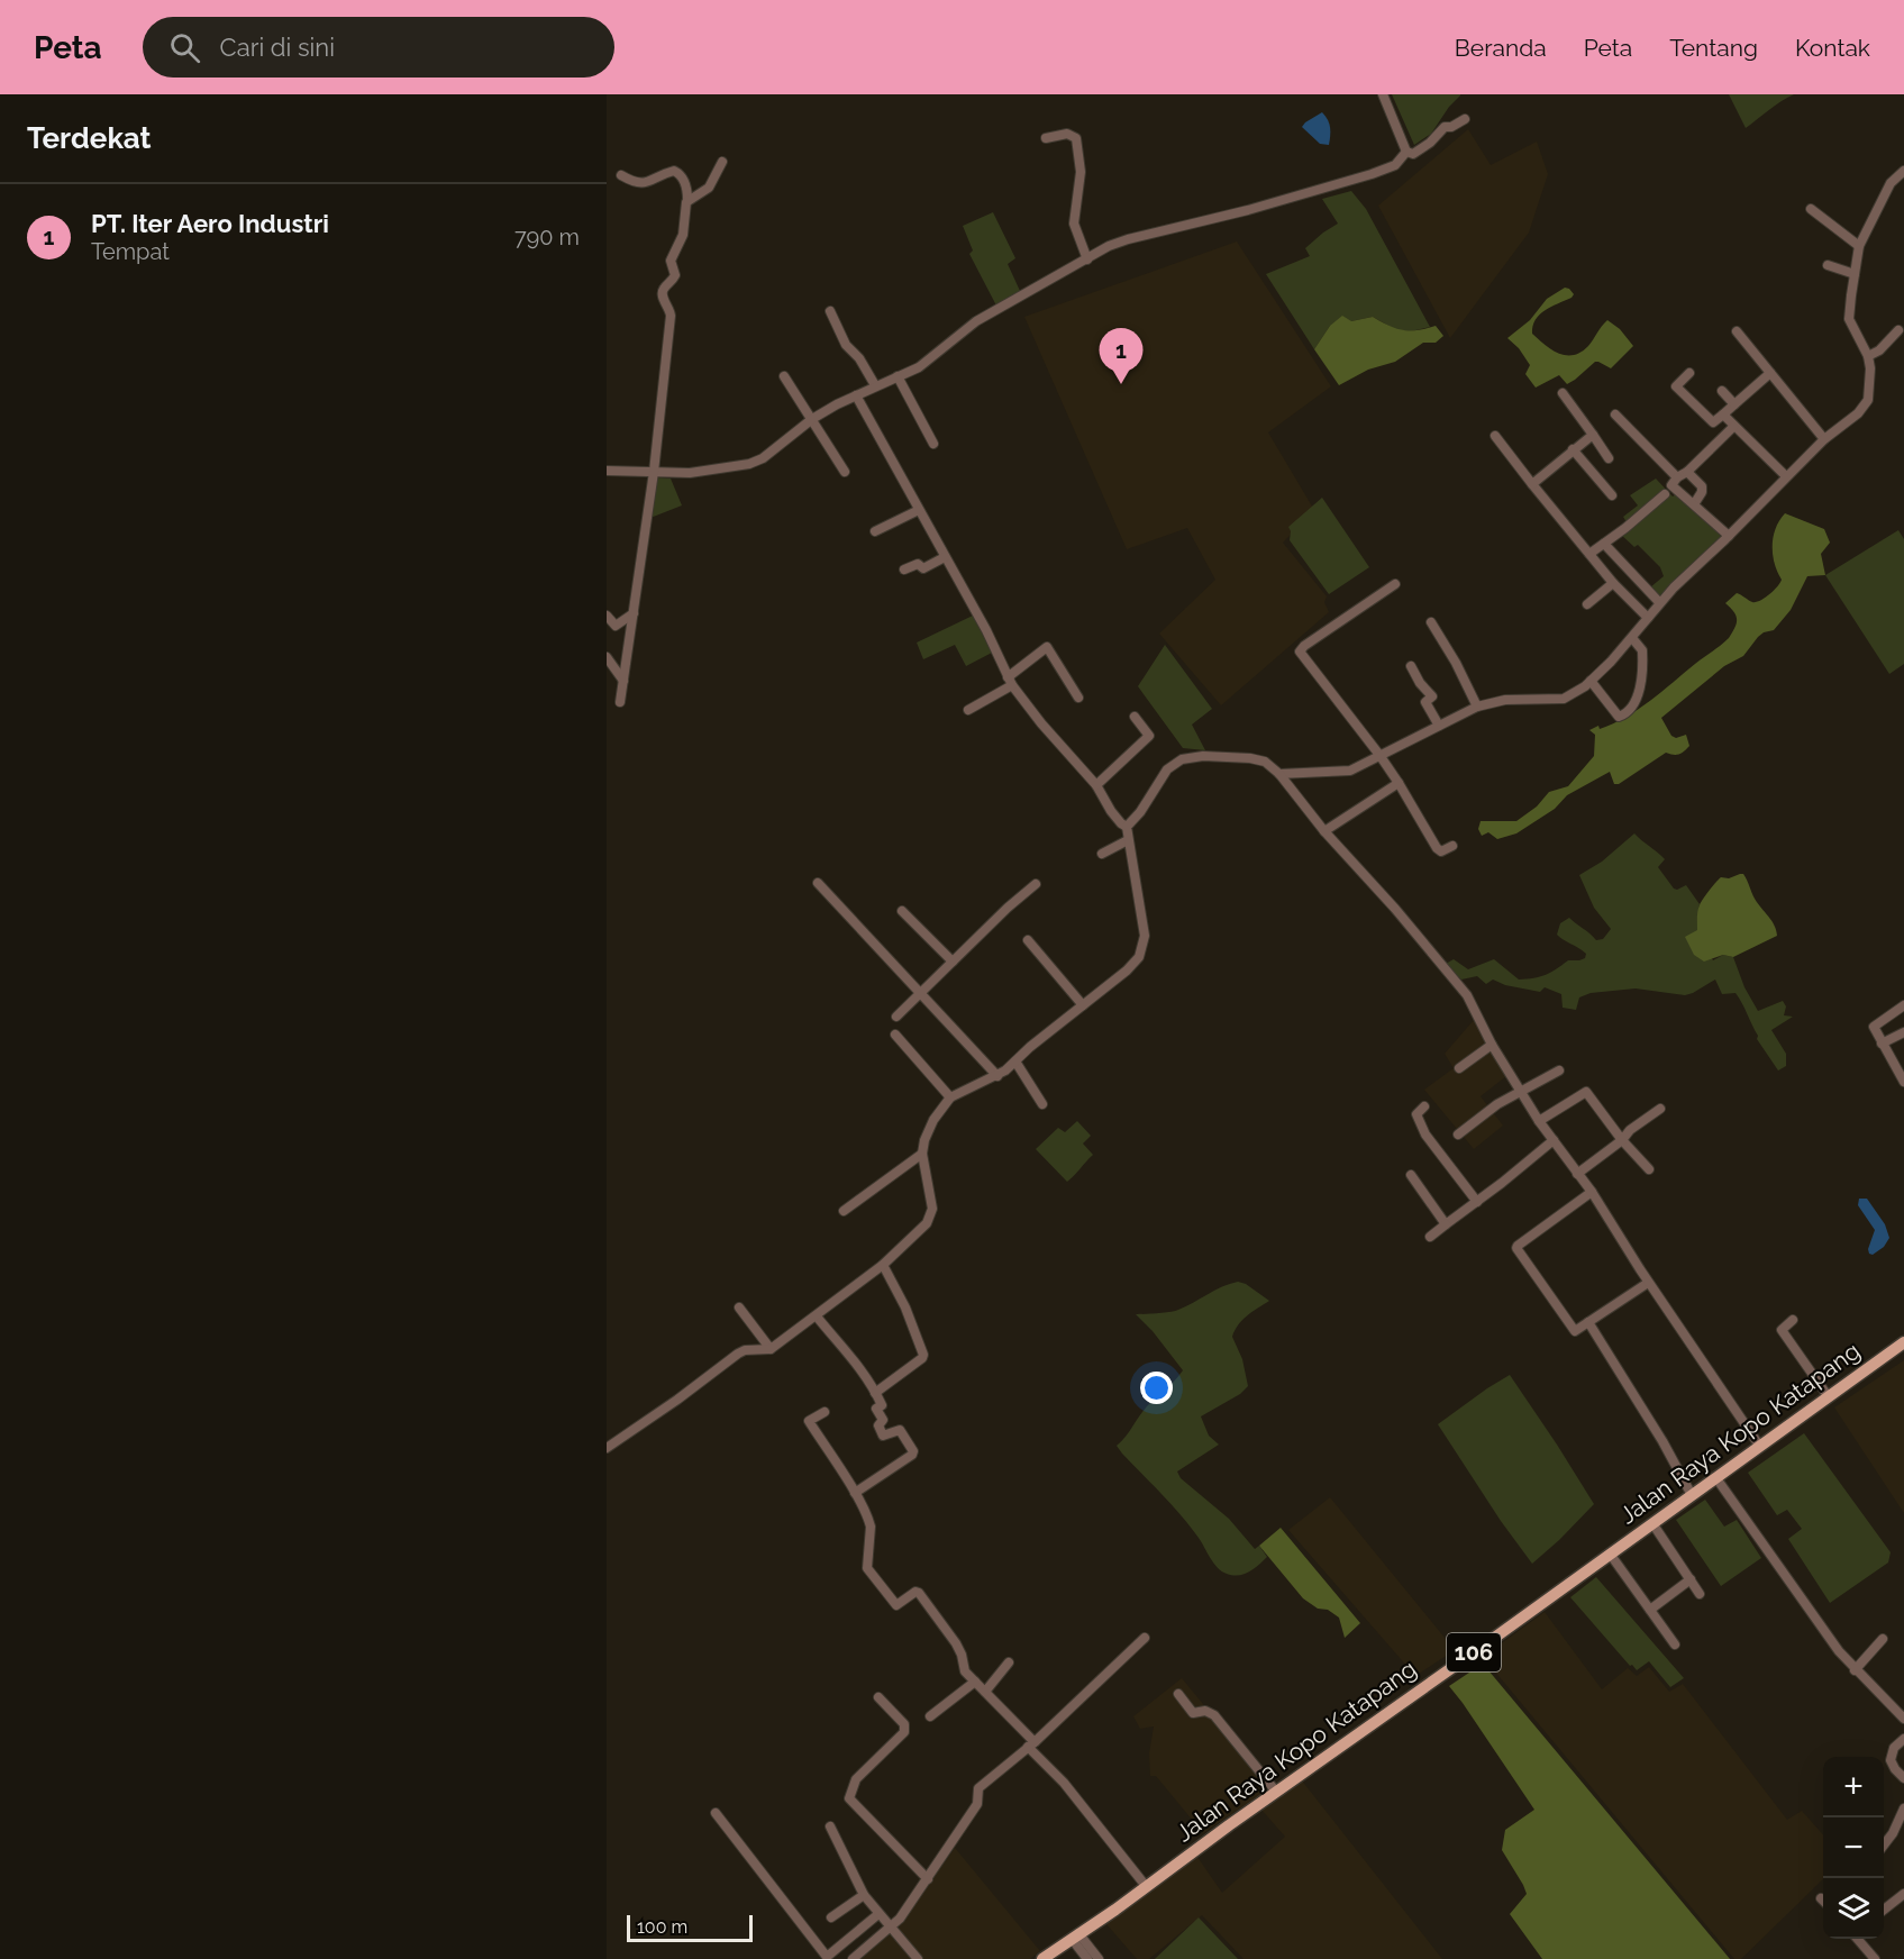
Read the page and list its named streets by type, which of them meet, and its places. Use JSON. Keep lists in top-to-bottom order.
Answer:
{
  "streets": {
    "main road": ["Jalan Raya Kopo Katapang", "106"]
  },
  "scale_bar": "100 m",
  "page": {
    "header": "Peta",
    "search": "Cari di sini",
    "nav": [
      "Beranda",
      "Peta",
      "Tentang",
      "Kontak"
    ],
    "heading": "Terdekat",
    "list": [
      {
        "mark": "1",
        "name": "PT. Iter Aero Industri",
        "note": "Tempat",
        "value": "790 m"
      }
    ],
    "pins": "1",
    "map_buttons": ["+", "−"],
    "scale": "100 m"
  }
}
